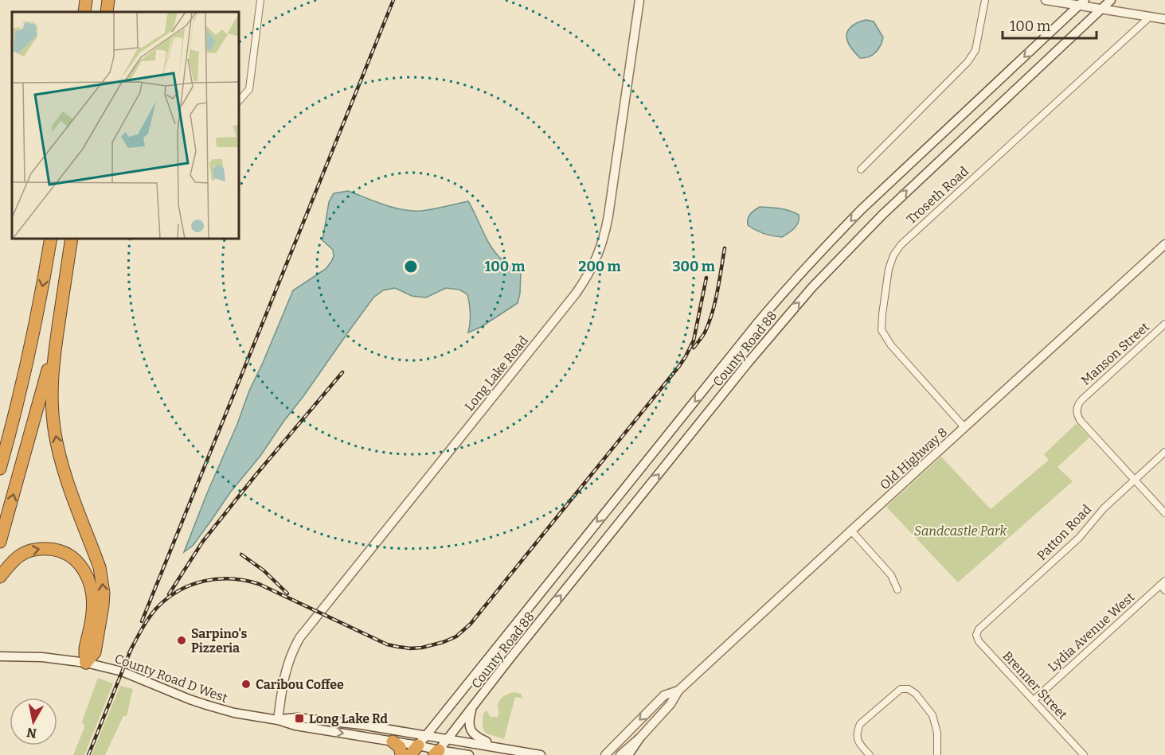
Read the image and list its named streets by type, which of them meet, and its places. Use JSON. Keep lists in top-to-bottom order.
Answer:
{
  "streets": {
    "main road": [
      "County Road 88",
      "Long Lake Road",
      "Old Highway 8",
      "County Road D West"
    ],
    "street": [
      "Troseth Road",
      "Manson Street",
      "Patton Road",
      "Lydia Avenue West",
      "Brenner Street"
    ]
  },
  "crossings": [
    ["Troseth Road", "Old Highway 8"],
    ["County Road 88", "County Road D West"],
    ["Manson Street", "Patton Road"],
    ["Long Lake Road", "County Road D West"],
    ["Patton Road", "Brenner Street"],
    ["Lydia Avenue West", "Brenner Street"]
  ],
  "parks": ["Sandcastle Park"],
  "places": {
    "other": ["Sarpino's Pizzeria", "Caribou Coffee"],
    "transit": ["Long Lake Rd"]
  },
  "scale_bar": "100 m",
  "north": "bottom",
  "rings": ["100 m", "200 m", "300 m"]
}
